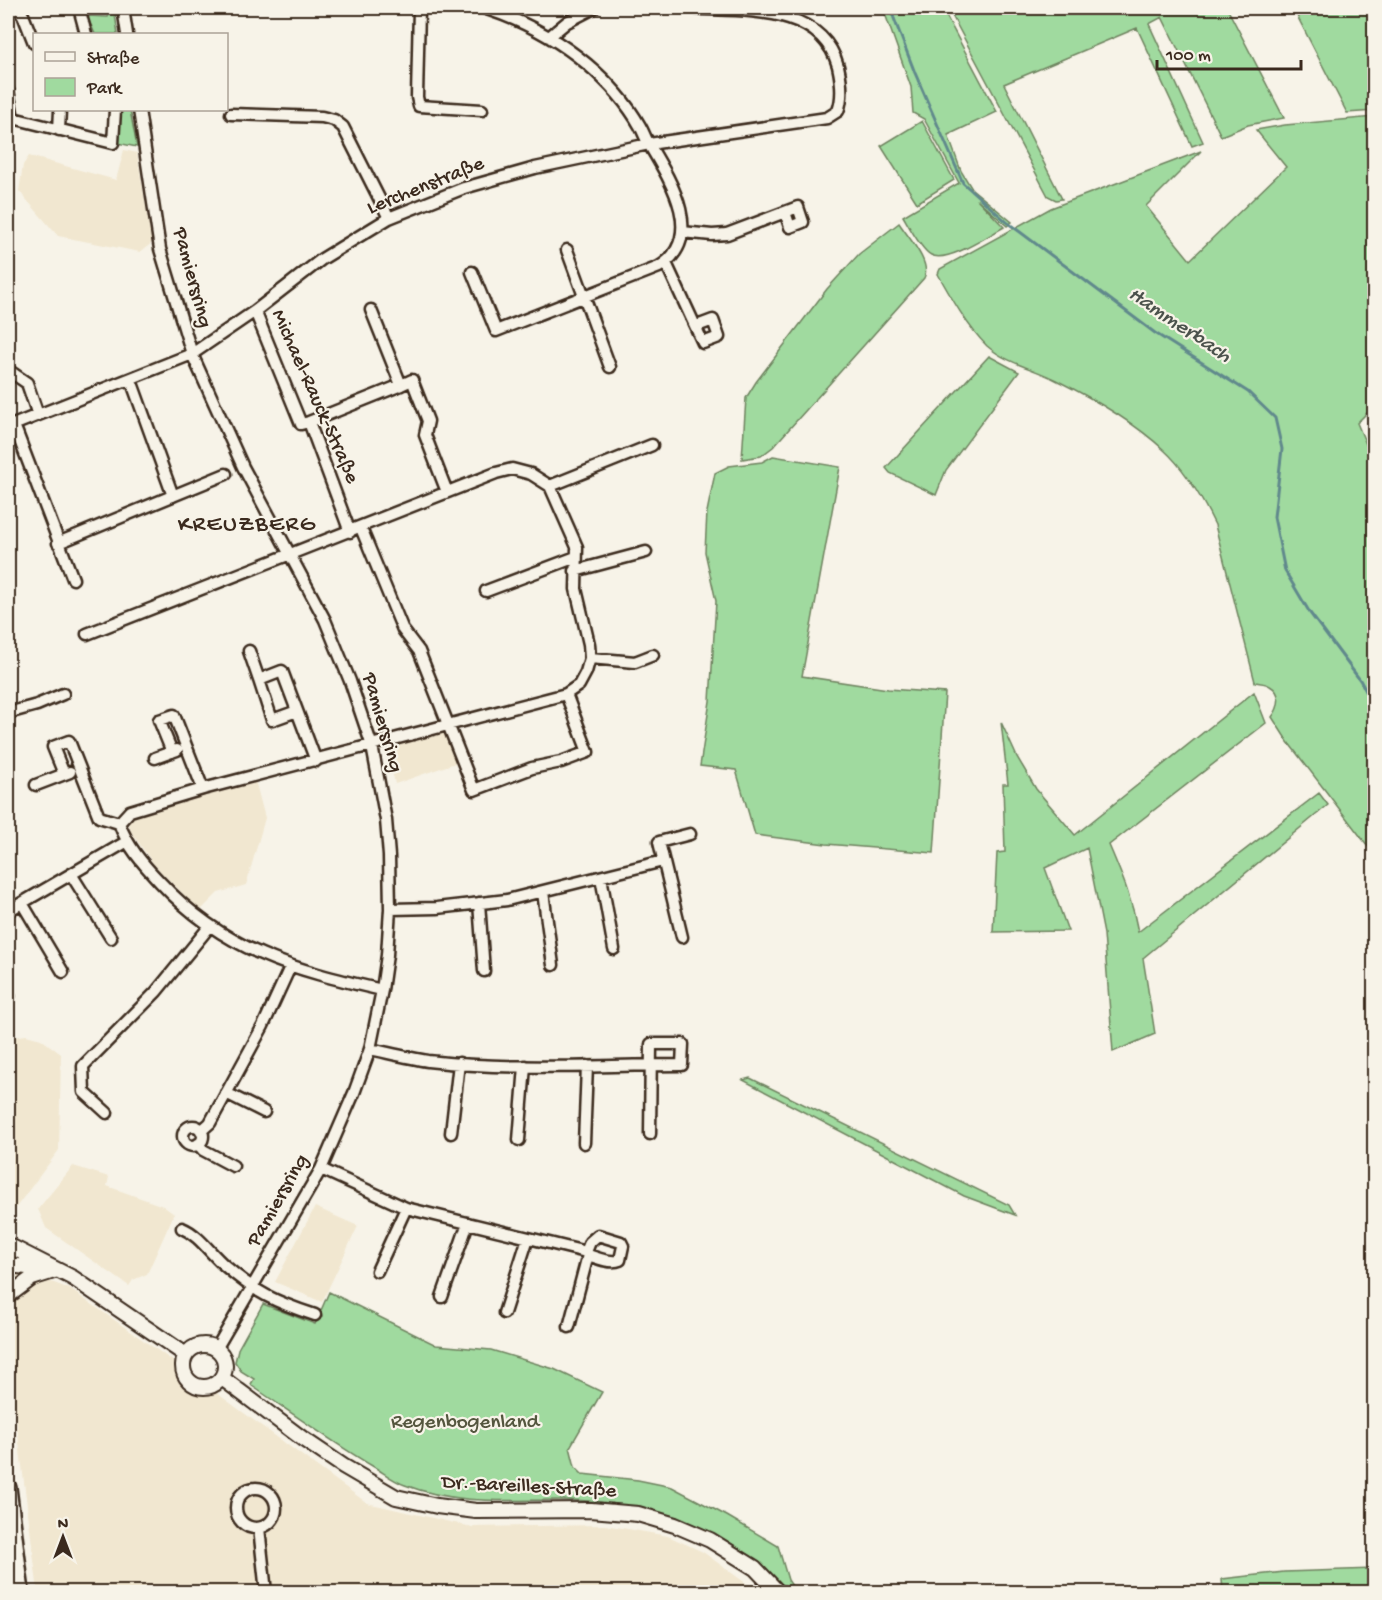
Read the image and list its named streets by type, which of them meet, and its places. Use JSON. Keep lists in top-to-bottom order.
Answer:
{
  "streets": {
    "main road": ["Dr.-Bareilles-Straße"],
    "street": ["Lerchenstraße", "Pamiersring", "Michael-Rauck-Straße"]
  },
  "crossings": [
    ["Lerchenstraße", "Pamiersring"],
    ["Lerchenstraße", "Michael-Rauck-Straße"],
    ["Pamiersring", "Dr.-Bareilles-Straße"]
  ],
  "districts": ["KREUZBERG"],
  "water": ["Hammerbach"],
  "parks": ["Regenbogenland"],
  "legend": ["Straße", "Park"],
  "scale_bar": "100 m",
  "north": "top"
}
